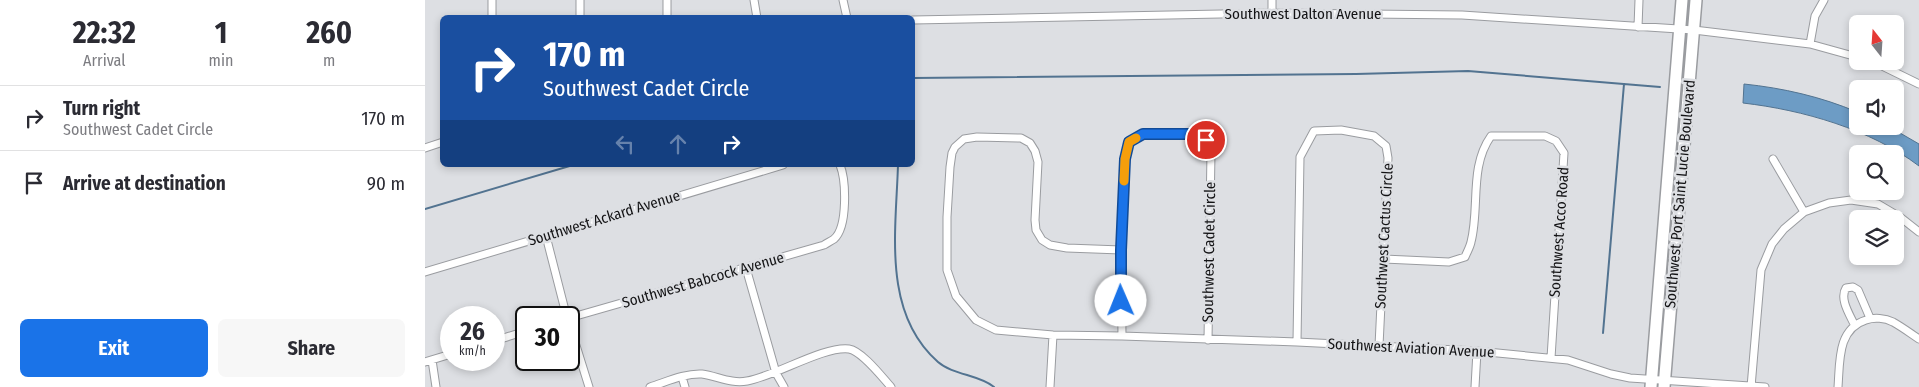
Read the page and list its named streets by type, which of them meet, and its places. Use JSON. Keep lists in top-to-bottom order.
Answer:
{
  "streets": {
    "main road": ["Southwest Port Saint Lucie Boulevard"],
    "street": [
      "Southwest Dalton Avenue",
      "Southwest Ackard Avenue",
      "Southwest Acco Road",
      "Southwest Cactus Circle",
      "Southwest Cadet Circle",
      "Southwest Babcock Avenue",
      "Southwest Aviation Avenue"
    ]
  },
  "crossings": [
    ["Southwest Dalton Avenue", "Southwest Port Saint Lucie Boulevard"],
    ["Southwest Port Saint Lucie Boulevard", "Southwest Aviation Avenue"],
    ["Southwest Acco Road", "Southwest Cactus Circle"],
    ["Southwest Acco Road", "Southwest Aviation Avenue"],
    ["Southwest Cactus Circle", "Southwest Aviation Avenue"],
    ["Southwest Cadet Circle", "Southwest Aviation Avenue"]
  ],
  "north": "top",
  "page": {
    "eta": [
      "22:32",
      "Arrival",
      "1",
      "min",
      "260",
      "m"
    ],
    "turn": ["170 m", "Southwest Cadet Circle"],
    "list": [
      {
        "name": "Turn right",
        "note": "Southwest Cadet Circle",
        "value": "170 m"
      },
      {
        "name": "Arrive at destination",
        "value": "90 m"
      }
    ],
    "speed": "26 km/h",
    "limit": "30",
    "buttons": ["Exit", "Share"]
  }
}
